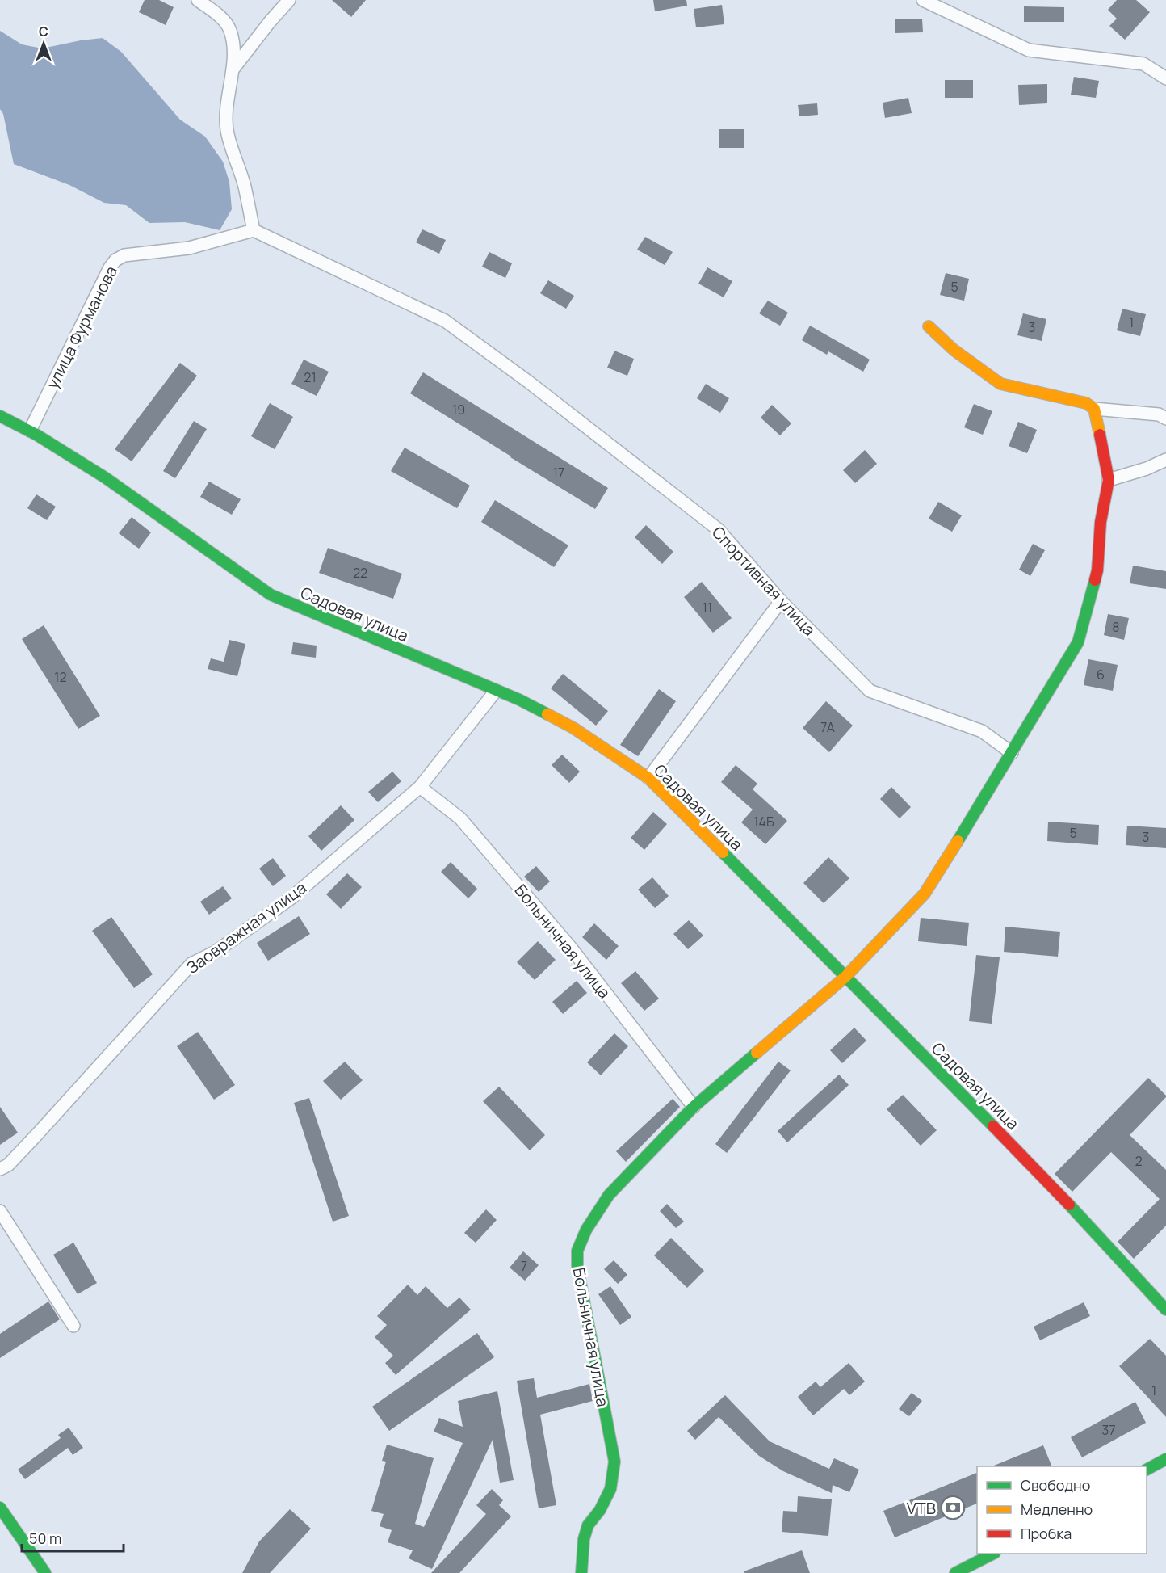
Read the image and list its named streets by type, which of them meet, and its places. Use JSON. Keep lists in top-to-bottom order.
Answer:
{
  "streets": {
    "street": [
      "улица Фурманова",
      "Спортивная улица",
      "Садовая улица",
      "Заовражная улица",
      "Больничная улица"
    ]
  },
  "crossings": [
    ["улица Фурманова", "Спортивная улица"],
    ["улица Фурманова", "Садовая улица"],
    ["Спортивная улица", "Больничная улица"],
    ["Садовая улица", "Заовражная улица"],
    ["Садовая улица", "Больничная улица"],
    ["Заовражная улица", "Больничная улица"]
  ],
  "places": {
    "bank": ["VTB"]
  },
  "house_numbers": [
    "5",
    "1",
    "3",
    "21",
    "19",
    "17",
    "22",
    "11",
    "8",
    "6",
    "12",
    "7А",
    "14Б",
    "5",
    "3",
    "2",
    "7",
    "1",
    "37"
  ],
  "legend": ["Свободно", "Медленно", "Пробка"],
  "scale_bar": "50 m",
  "north": "top"
}
